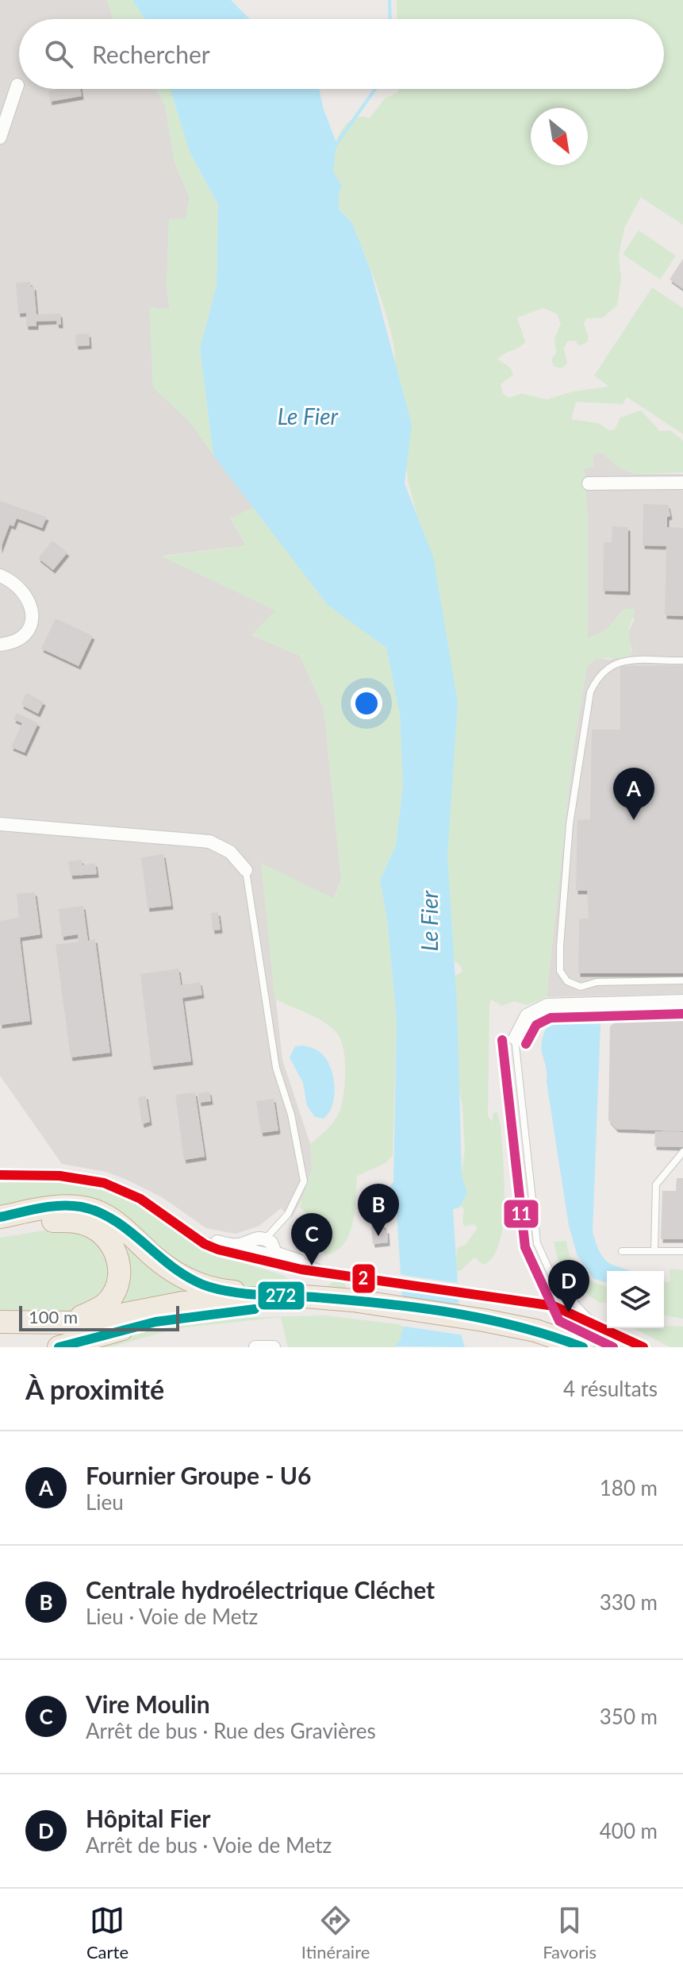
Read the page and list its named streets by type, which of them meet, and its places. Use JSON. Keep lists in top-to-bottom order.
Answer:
{
  "water": ["Le Fier"],
  "lines": ["transit line 11", "transit line 2", "transit line 272"],
  "scale_bar": "100 m",
  "north": "bottom right",
  "page": {
    "search": "Rechercher",
    "pins": [
      "A",
      "B",
      "C",
      "D"
    ],
    "scale": "100 m",
    "heading": ["À proximité", "4 résultats"],
    "list": [
      {
        "mark": "A",
        "name": "Fournier Groupe - U6",
        "note": "Lieu",
        "value": "180 m"
      },
      {
        "mark": "B",
        "name": "Centrale hydroélectrique Cléchet",
        "note": "Lieu · Voie de Metz",
        "value": "330 m"
      },
      {
        "mark": "C",
        "name": "Vire Moulin",
        "note": "Arrêt de bus · Rue des Gravières",
        "value": "350 m"
      },
      {
        "mark": "D",
        "name": "Hôpital Fier",
        "note": "Arrêt de bus · Voie de Metz",
        "value": "400 m"
      }
    ],
    "nav": ["Carte", "Itinéraire", "Favoris"]
  }
}
